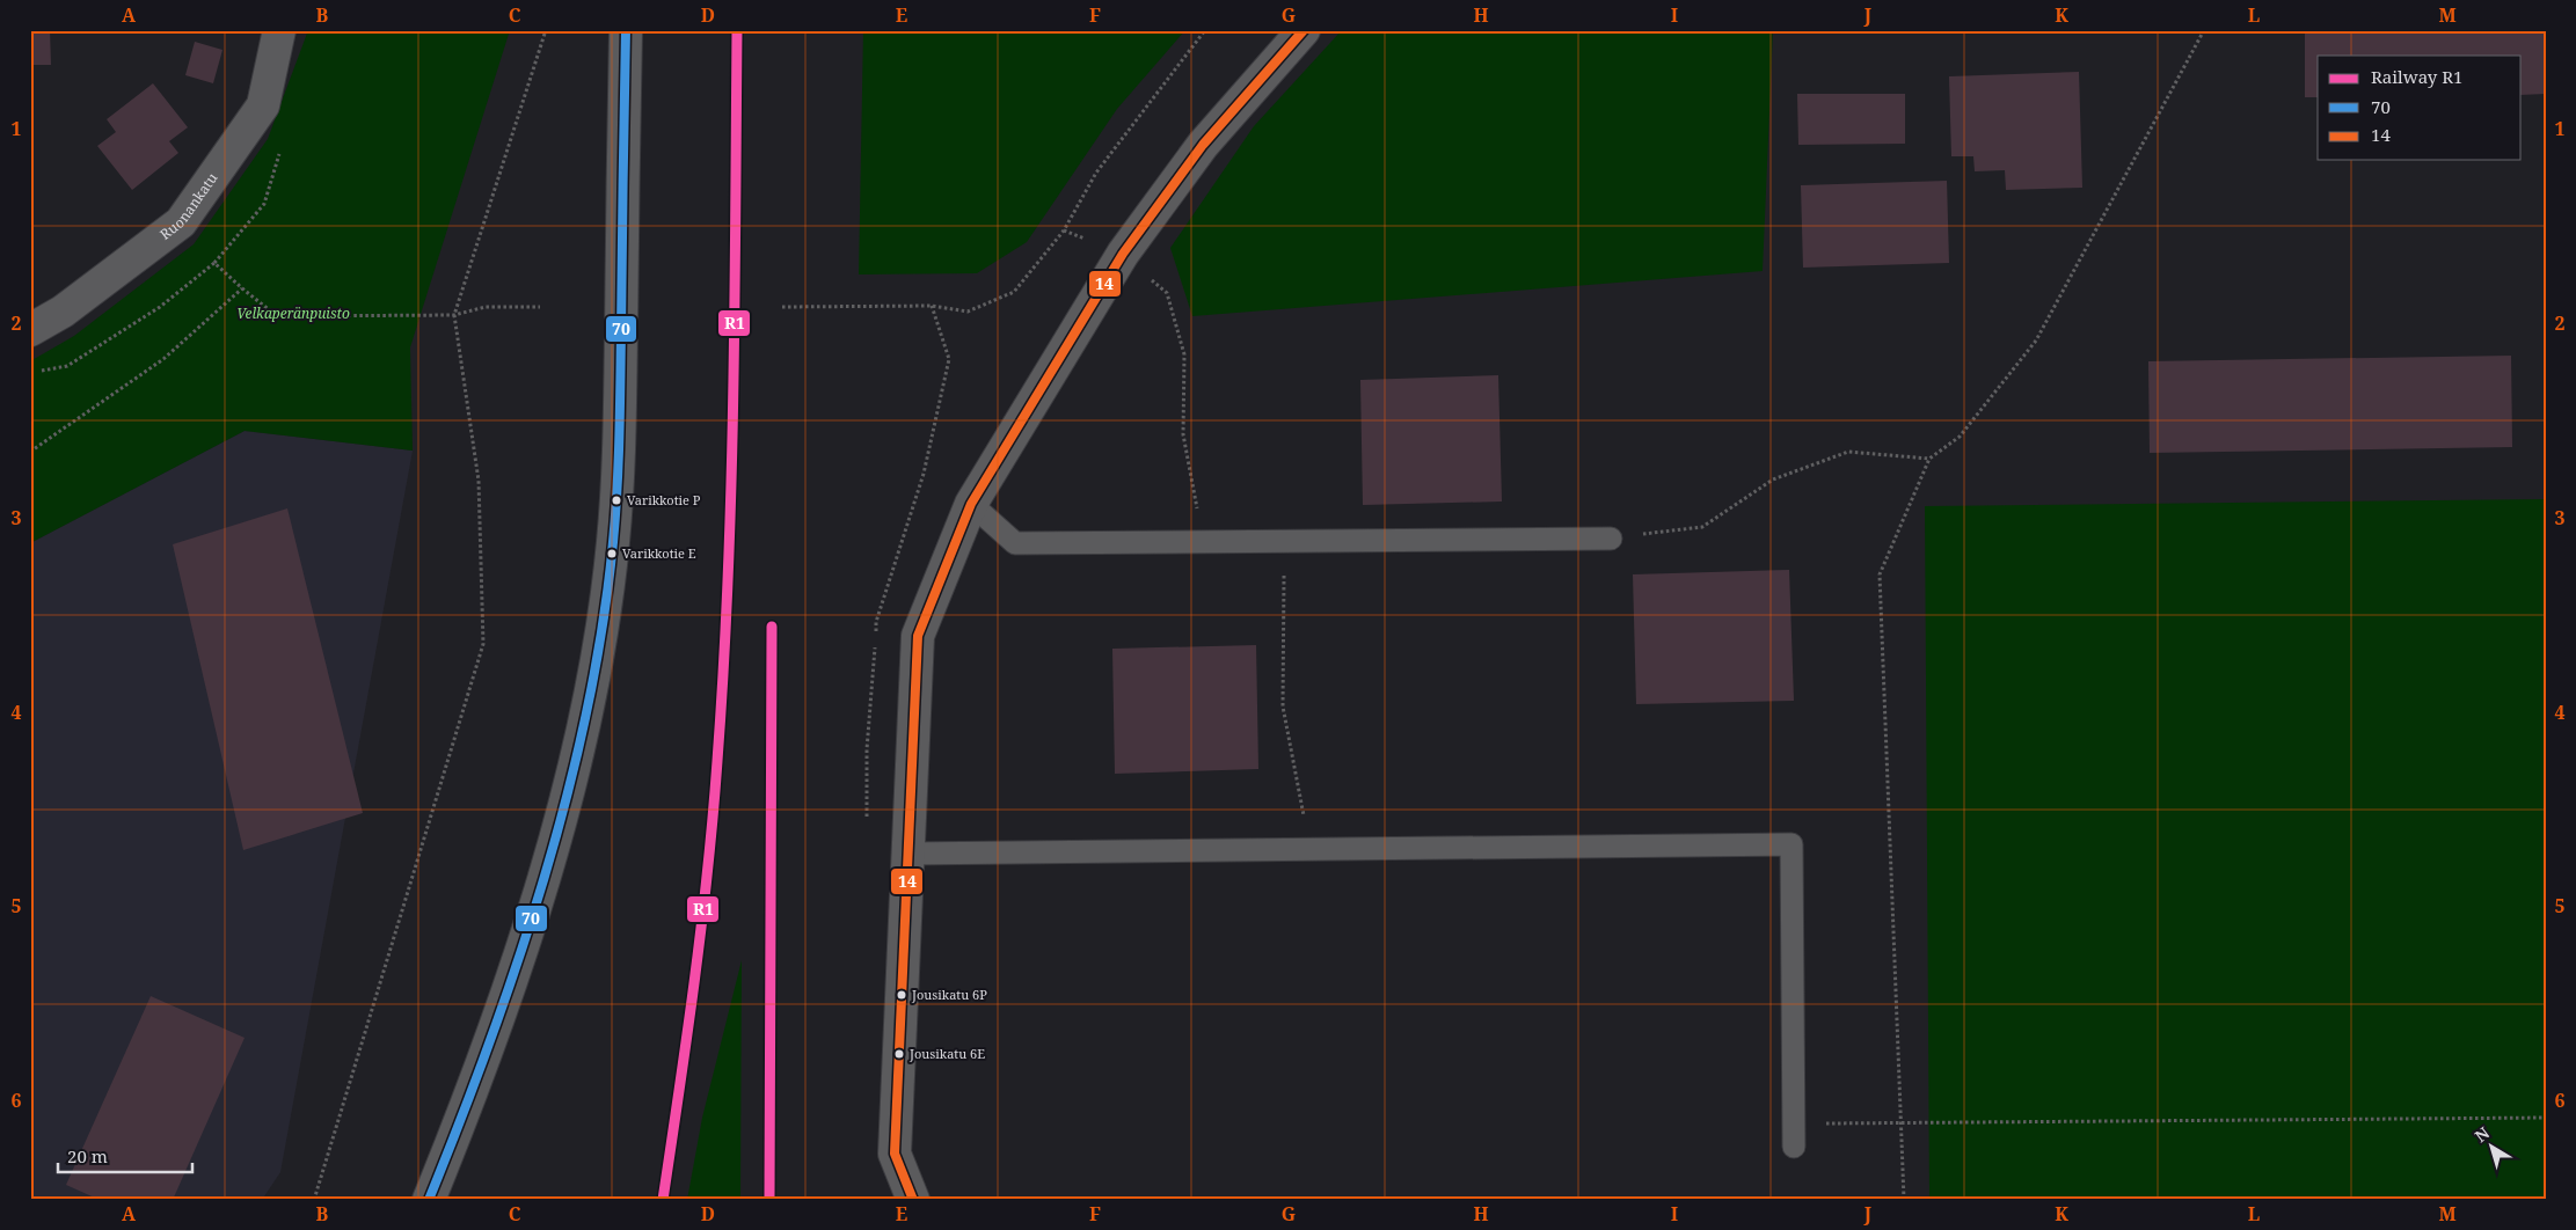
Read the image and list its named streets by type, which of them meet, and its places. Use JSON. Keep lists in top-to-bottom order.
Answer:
{
  "streets": {
    "street": ["Ruonankatu"]
  },
  "parks": ["Velkaperänpuisto"],
  "places": [
    "Varikkotie P",
    "Varikkotie E",
    "Jousikatu 6P",
    "Jousikatu 6E"
  ],
  "lines": ["rail line R1", "transit line 70", "transit line 14"],
  "legend": ["Railway R1", "70", "14"],
  "scale_bar": "20 m",
  "north": "top left",
  "grid": {
    "columns": [
      "A",
      "B",
      "C",
      "D",
      "E",
      "F",
      "G",
      "H",
      "I",
      "J",
      "K",
      "L",
      "M"
    ],
    "rows": [
      "1",
      "2",
      "3",
      "4",
      "5",
      "6"
    ]
  }
}
